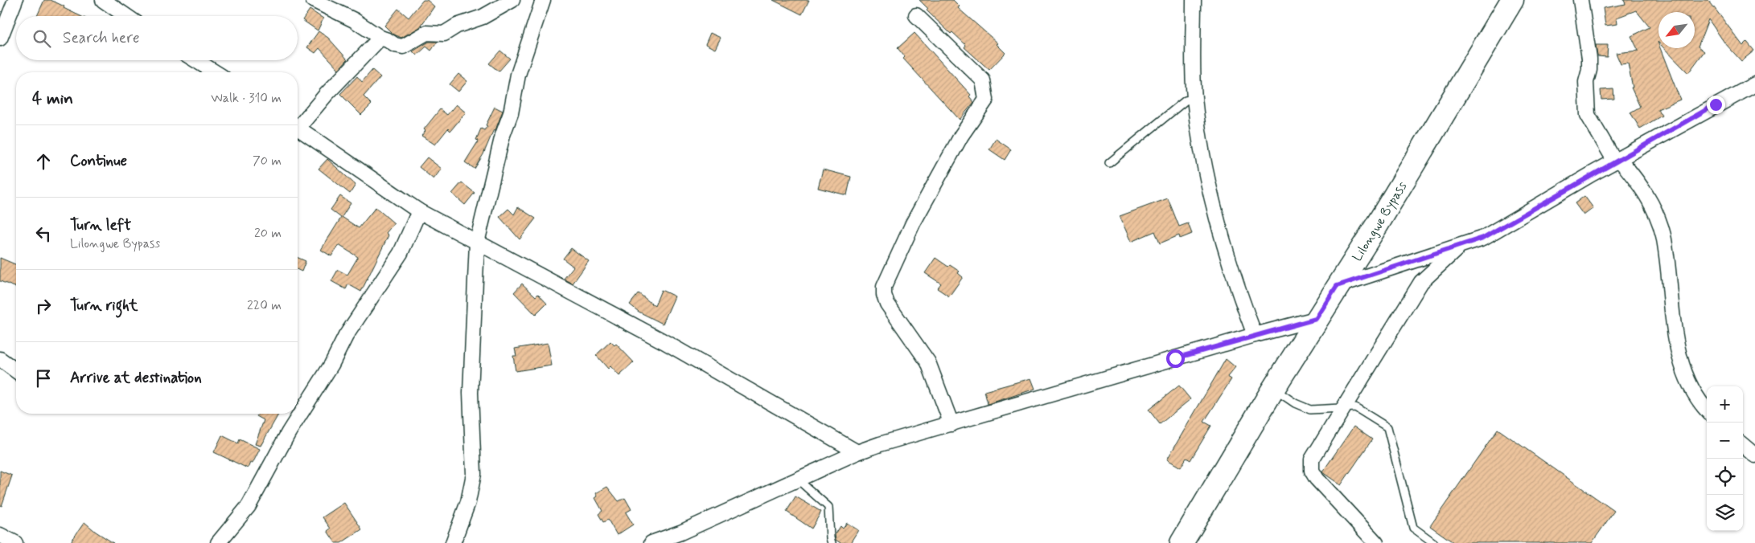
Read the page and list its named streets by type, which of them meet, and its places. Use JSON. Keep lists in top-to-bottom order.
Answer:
{
  "streets": {
    "main road": ["Lilongwe Bypass"]
  },
  "north": "bottom left",
  "page": {
    "search": "Search here",
    "heading": ["4 min", "Walk · 310 m"],
    "list": [
      ["Continue", "70 m"],
      ["Turn left", "Lilongwe Bypass", "20 m"],
      ["Turn right", "220 m"],
      "Arrive at destination"
    ],
    "map_buttons": ["+", "−"]
  }
}
